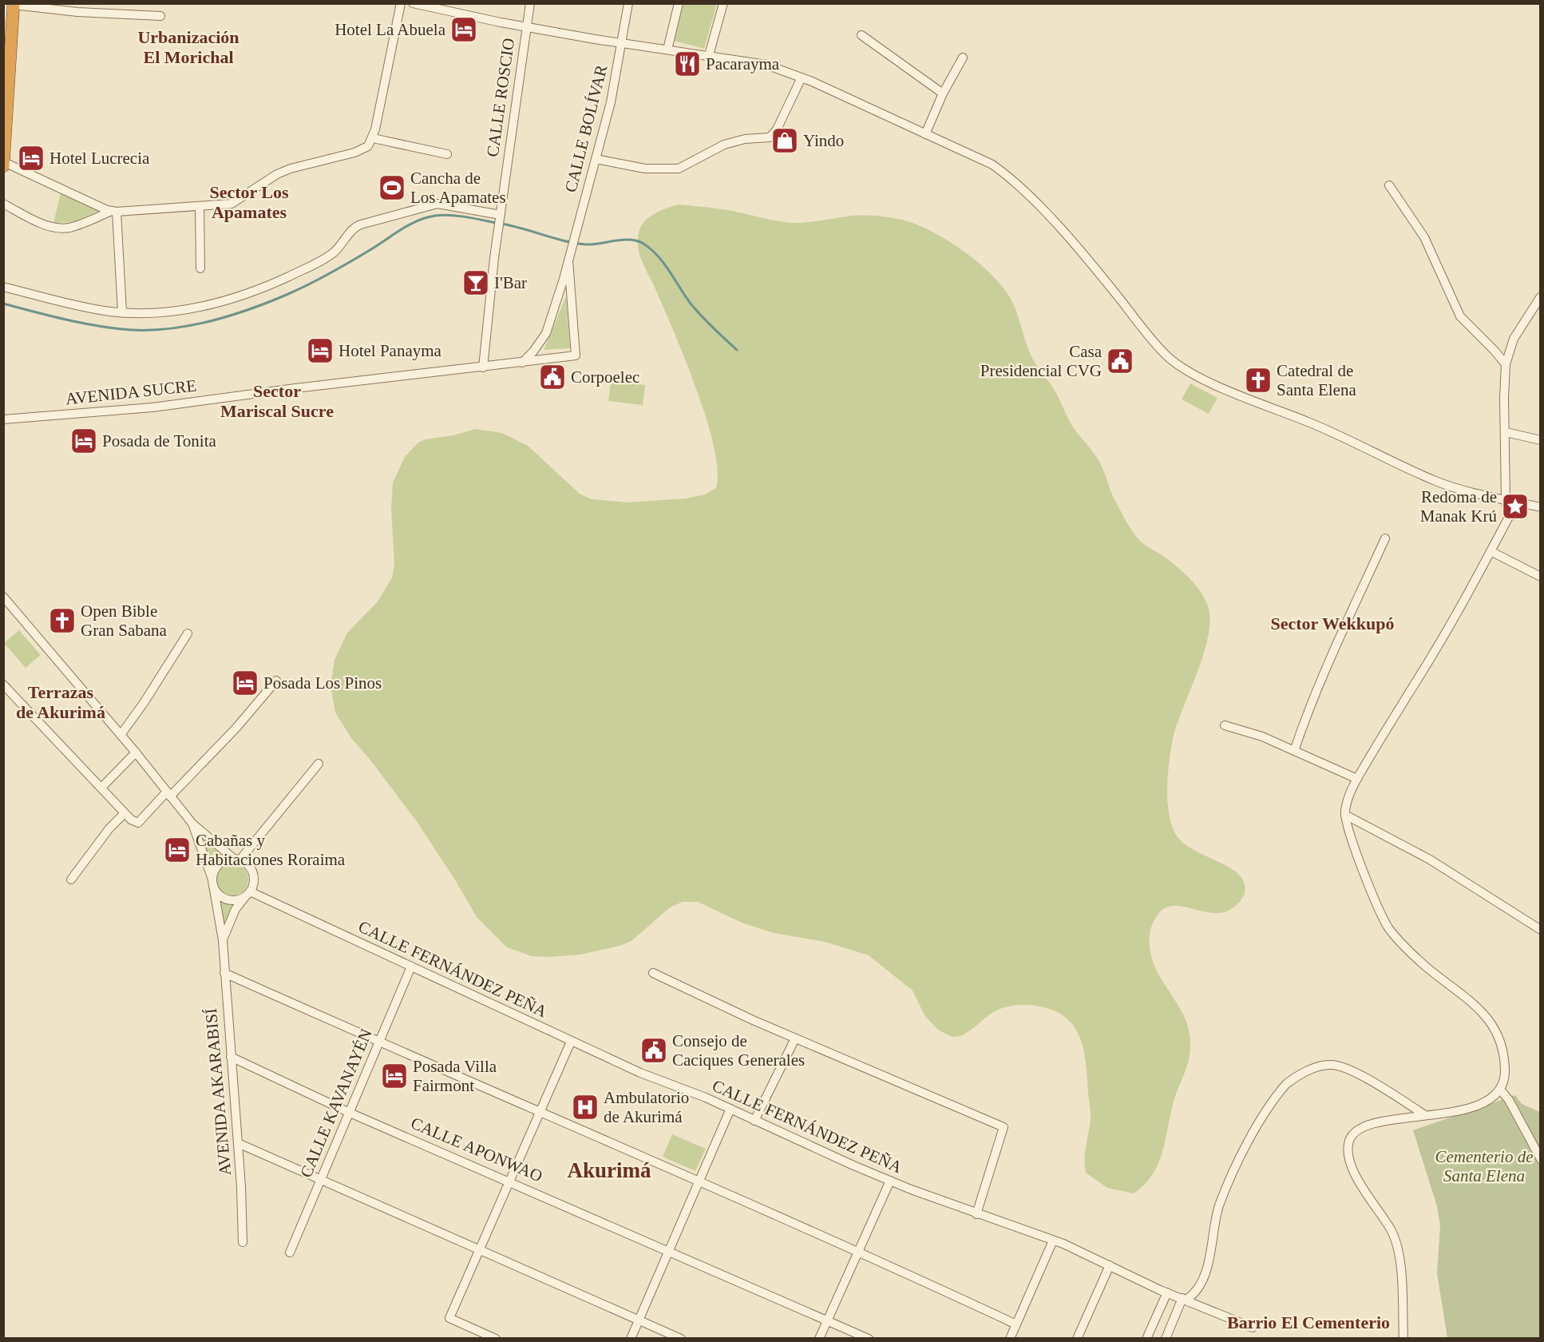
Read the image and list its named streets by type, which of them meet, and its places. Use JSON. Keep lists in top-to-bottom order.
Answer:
{
  "streets": {
    "street": [
      "CALLE ROSCIO",
      "CALLE BOLÍVAR",
      "AVENIDA SUCRE",
      "CALLE FERNÁNDEZ PEÑA",
      "AVENIDA AKARABISÍ",
      "CALLE KAVANAYÉN",
      "CALLE APONWAO"
    ]
  },
  "crossings": [
    ["CALLE ROSCIO", "AVENIDA SUCRE"],
    ["CALLE BOLÍVAR", "AVENIDA SUCRE"],
    ["CALLE FERNÁNDEZ PEÑA", "AVENIDA AKARABISÍ"],
    ["CALLE FERNÁNDEZ PEÑA", "CALLE KAVANAYÉN"],
    ["AVENIDA AKARABISÍ", "CALLE APONWAO"],
    ["CALLE KAVANAYÉN", "CALLE APONWAO"]
  ],
  "districts": [
    "Urbanización El Morichal",
    "Sector Los Apamates",
    "Sector Mariscal Sucre",
    "Sector Wekkupó",
    "Terrazas de Akurimá",
    "Akurimá",
    "Barrio El Cementerio"
  ],
  "parks": ["Cementerio de Santa Elena"],
  "places": {
    "hotel": [
      "Hotel La Abuela",
      "Hotel Lucrecia",
      "Hotel Panayma",
      "Posada de Tonita",
      "Posada Los Pinos",
      "Cabañas y Habitaciones Roraima",
      "Posada Villa Fairmont"
    ],
    "restaurant": ["Pacarayma"],
    "shop": ["Yindo"],
    "sports": ["Cancha de Los Apamates"],
    "bar": ["I'Bar"],
    "public building": ["Casa Presidencial CVG", "Corpoelec", "Consejo de Caciques Generales"],
    "church": ["Catedral de Santa Elena", "Open Bible Gran Sabana"],
    "place": ["Redoma de Manak Krú"],
    "hospital": ["Ambulatorio de Akurimá"]
  }
}
